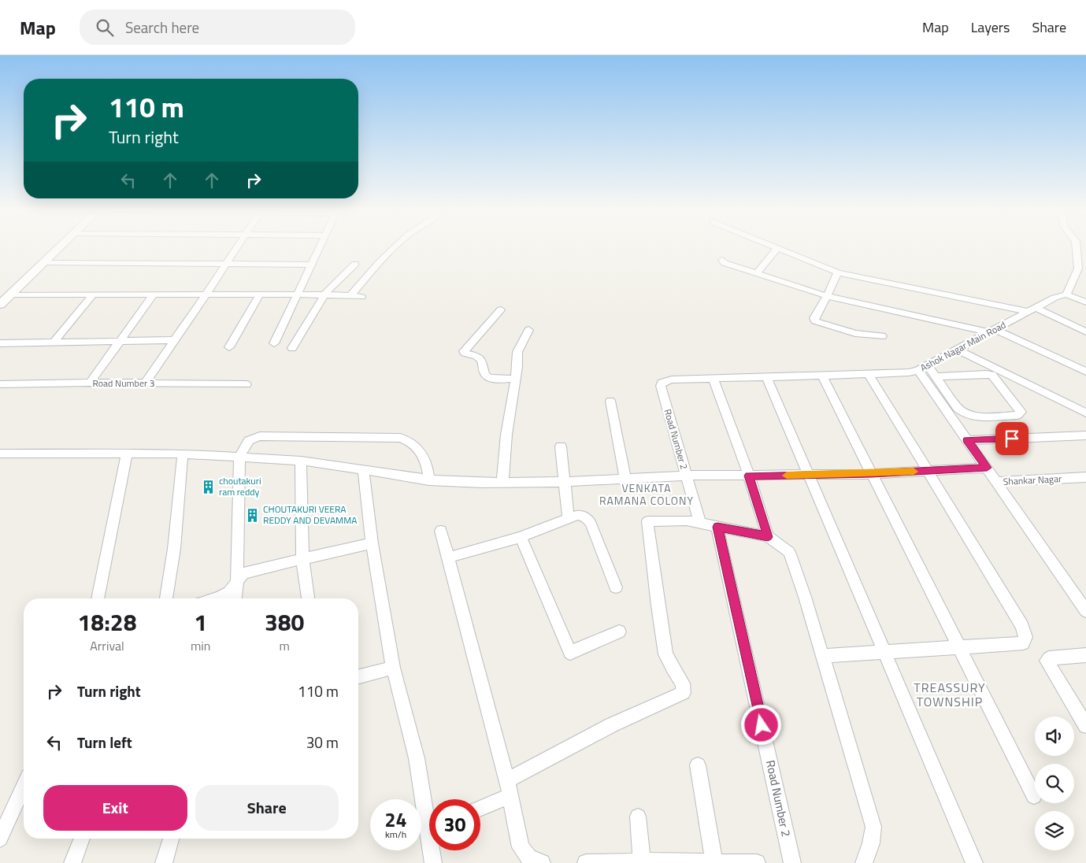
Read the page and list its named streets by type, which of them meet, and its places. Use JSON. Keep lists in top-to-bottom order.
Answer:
{
  "streets": {
    "street": [
      "Ashok Nagar Main Road",
      "Road Number 3",
      "Road Number 2",
      "Shankar Nagar"
    ]
  },
  "crossings": [
    ["Ashok Nagar Main Road", "Road Number 2"],
    ["Ashok Nagar Main Road", "Shankar Nagar"]
  ],
  "districts": ["VENKATA RAMANA COLONY", "TREASSURY TOWNSHIP"],
  "places": {
    "building": ["choutakuri ram reddy", "CHOUTAKURI VEERA REDDY AND DEVAMMA"]
  },
  "page": {
    "header": "Map",
    "search": "Search here",
    "nav": ["Map", "Layers", "Share"],
    "turn": ["110 m", "Turn right"],
    "eta": [
      "18:28",
      "Arrival",
      "1",
      "min",
      "380",
      "m"
    ],
    "list": [
      {
        "name": "Turn right",
        "value": "110 m"
      },
      {
        "name": "Turn left",
        "value": "30 m"
      }
    ],
    "buttons": ["Exit", "Share"],
    "speed": "24 km/h",
    "limit": "30"
  }
}
